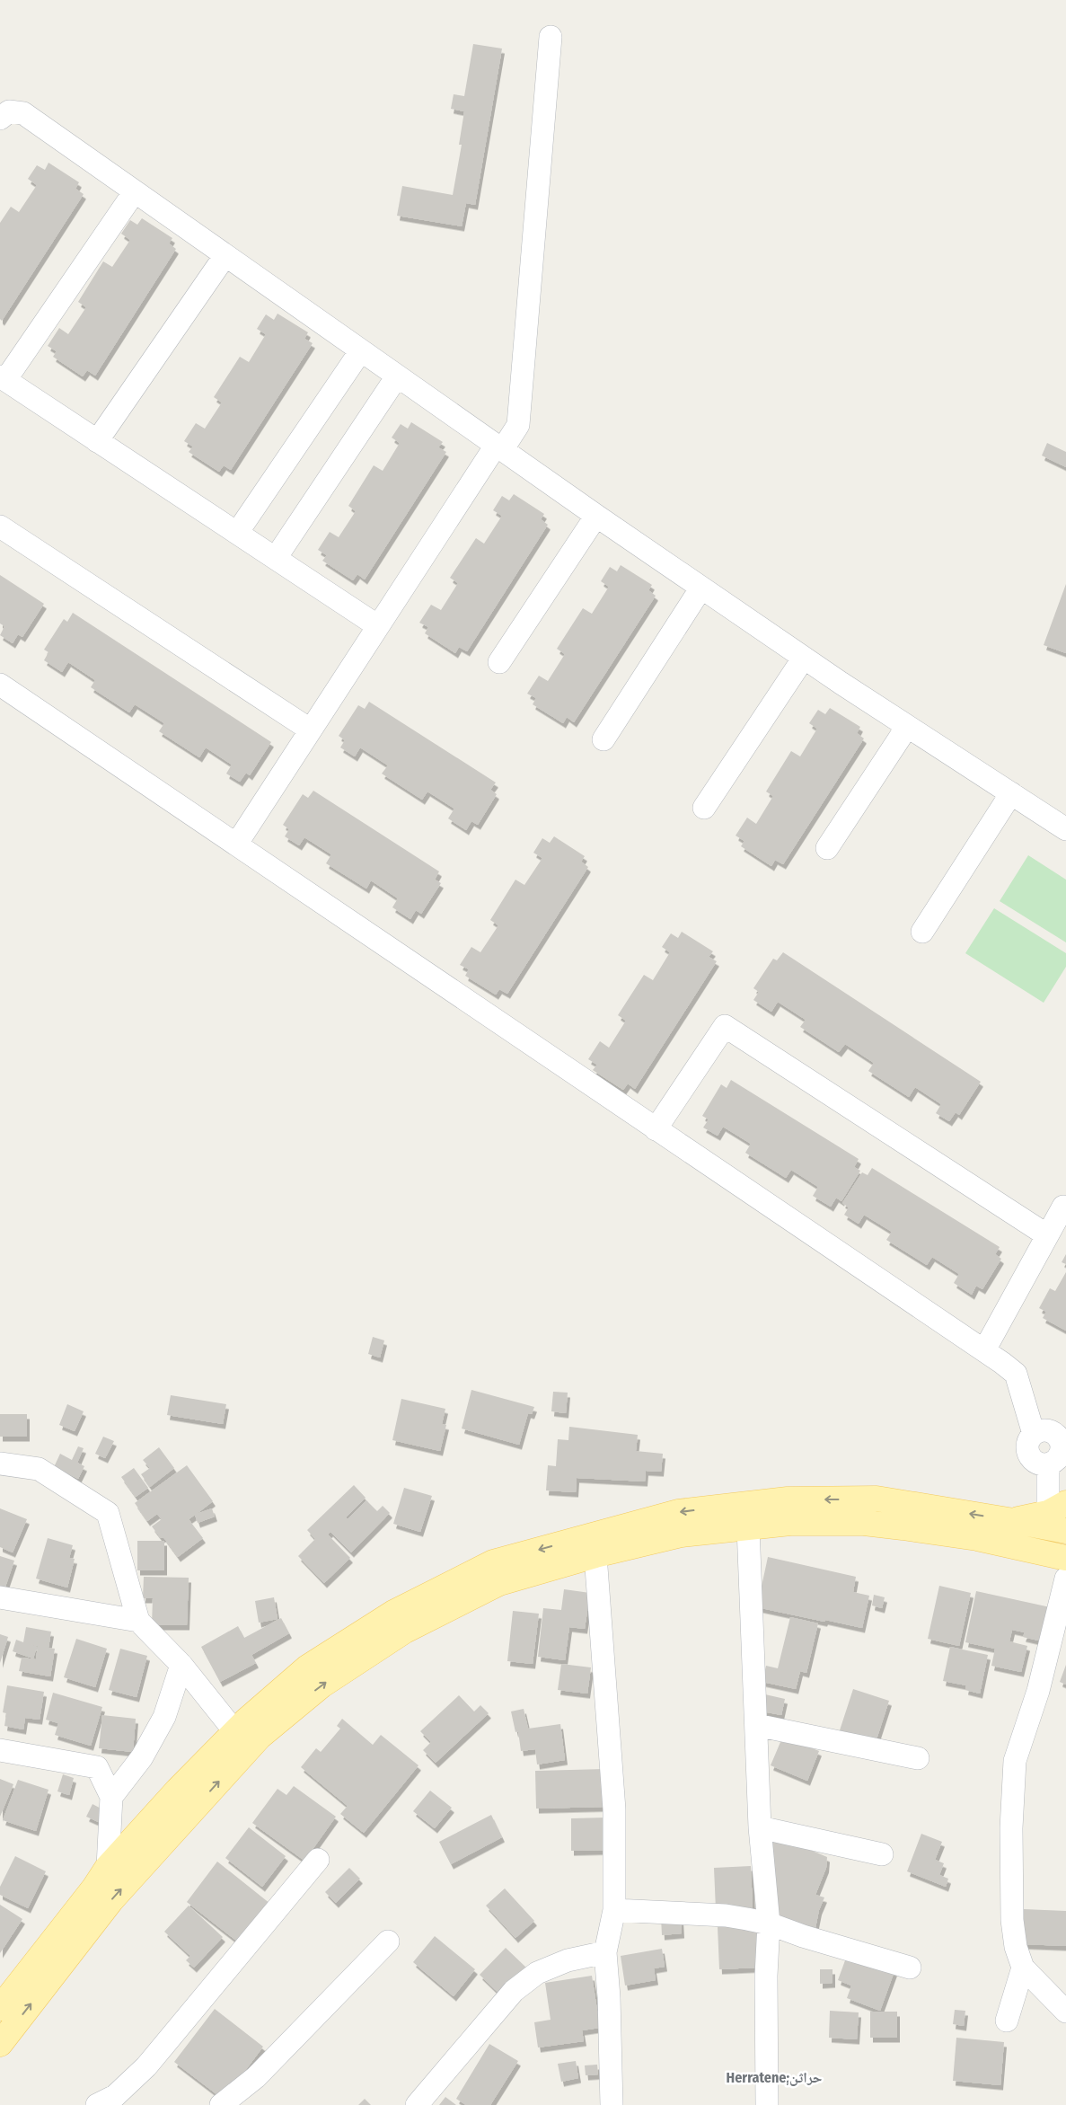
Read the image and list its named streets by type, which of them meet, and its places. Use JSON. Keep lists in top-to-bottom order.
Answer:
{
  "districts": ["Herratene;حراثن"]
}
